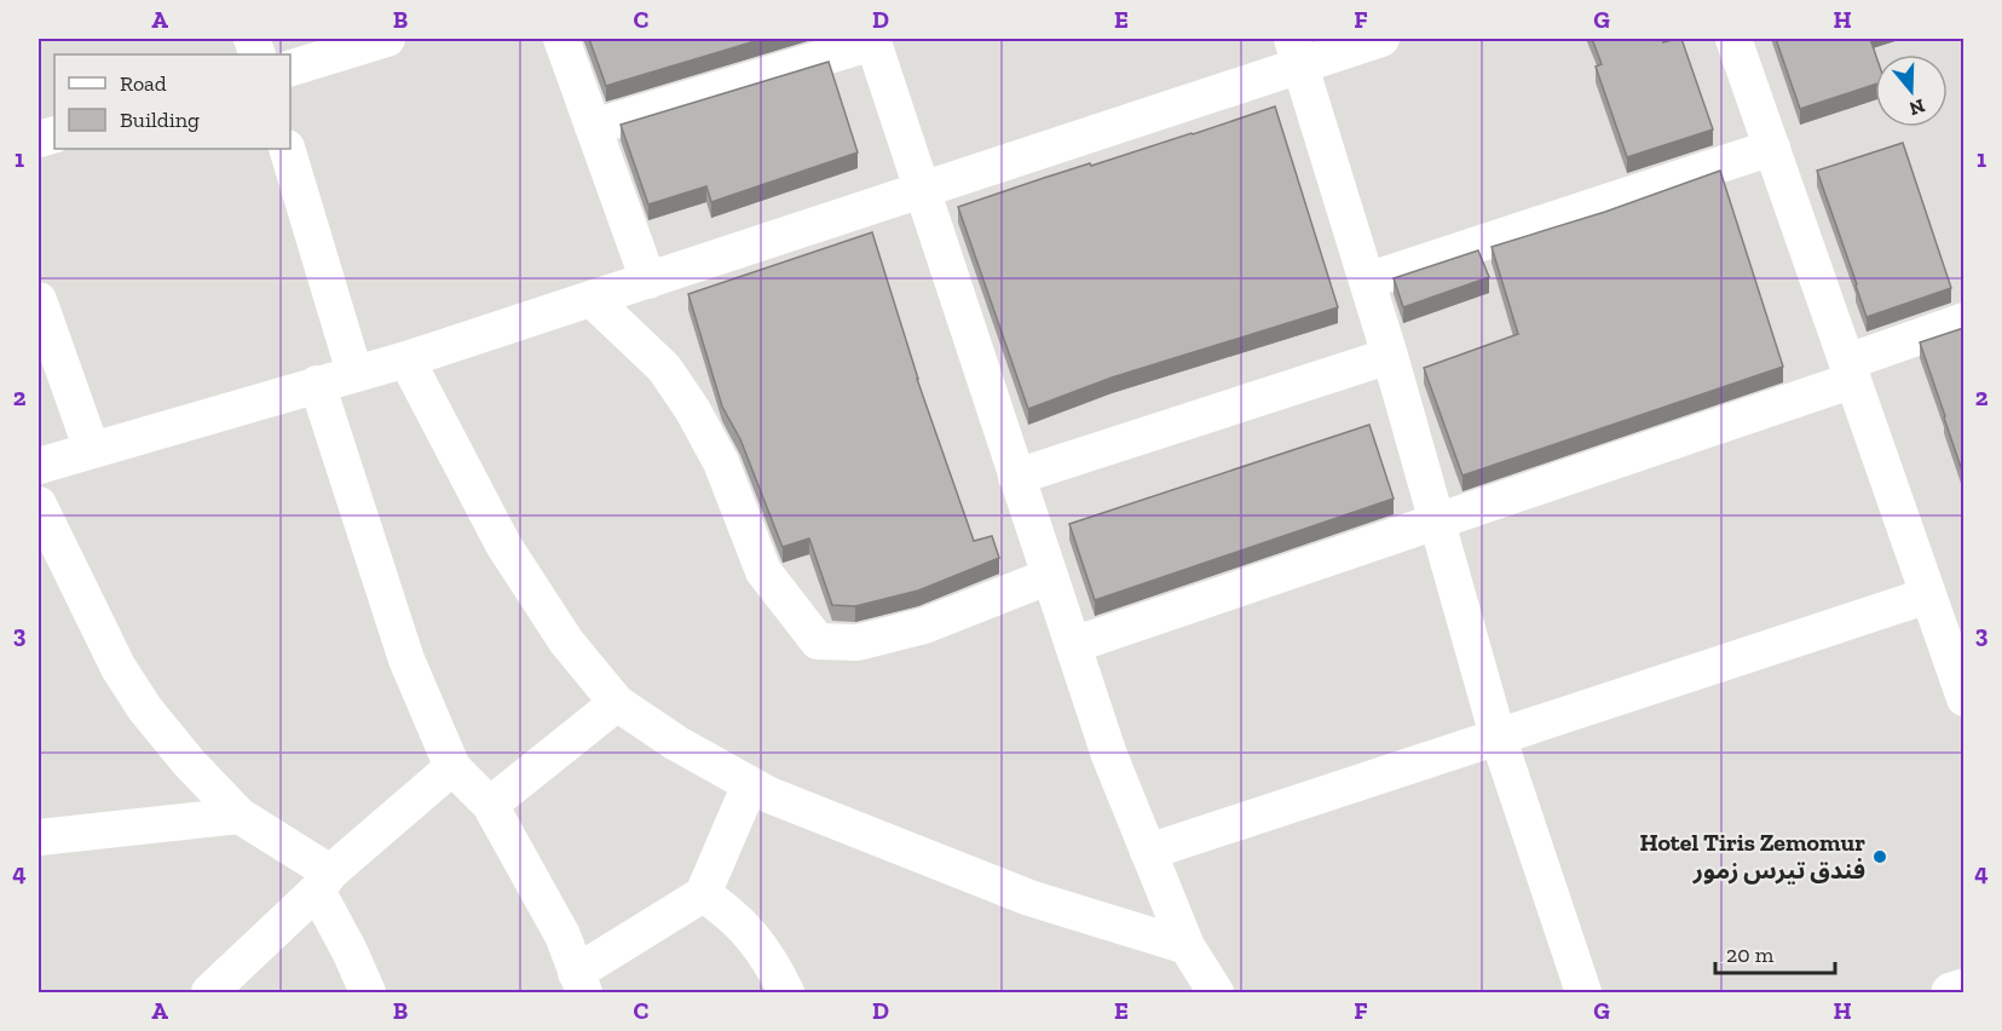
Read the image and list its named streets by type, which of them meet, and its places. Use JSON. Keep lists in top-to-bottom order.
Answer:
{
  "places": ["Hotel Tiris Zemomur فندق تيرس زمور"],
  "legend": ["Road", "Building"],
  "scale_bar": "20 m",
  "north": "bottom",
  "grid": {
    "columns": [
      "A",
      "B",
      "C",
      "D",
      "E",
      "F",
      "G",
      "H"
    ],
    "rows": [
      "1",
      "2",
      "3",
      "4"
    ]
  }
}
